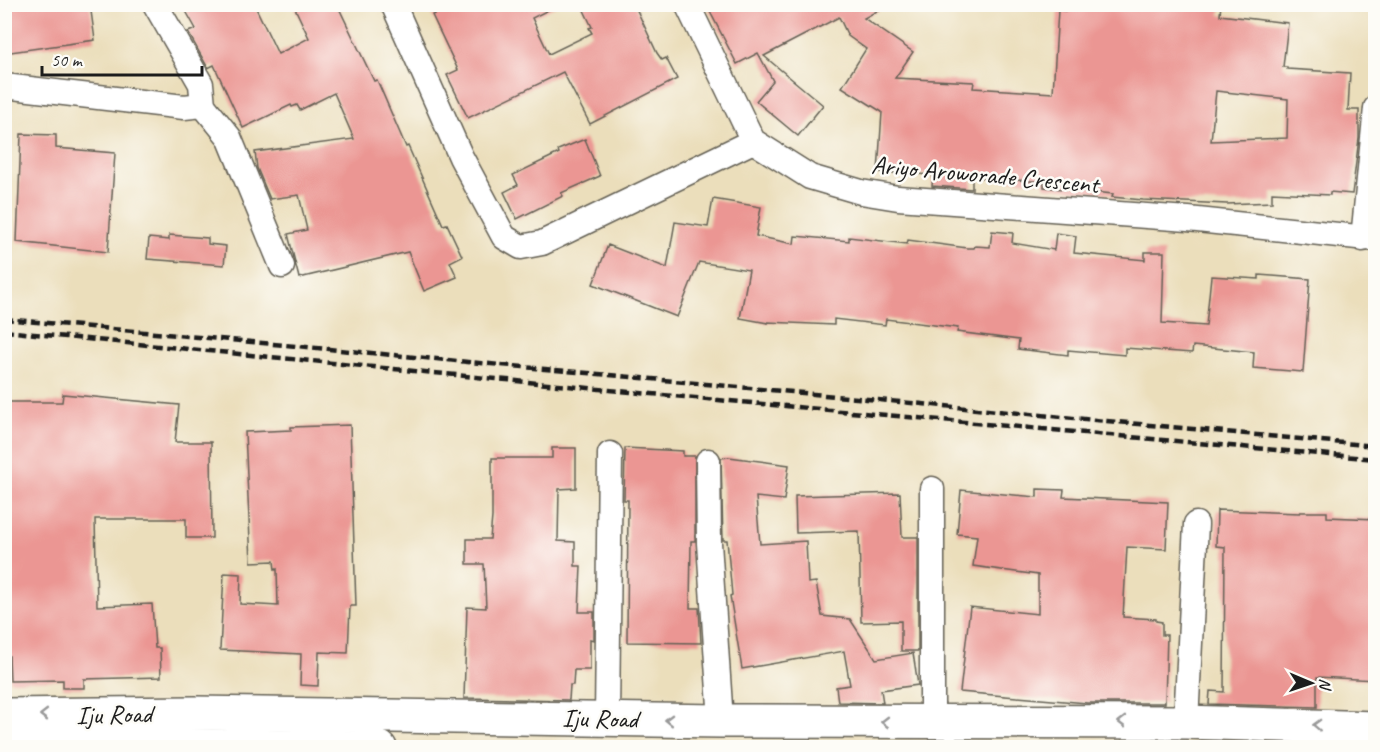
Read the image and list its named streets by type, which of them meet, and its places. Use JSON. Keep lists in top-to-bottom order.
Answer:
{
  "streets": {
    "main road": ["Iju Road"],
    "street": ["Ariyo Aroworade Crescent"]
  },
  "one_way": ["Iju Road"],
  "scale_bar": "50 m",
  "north": "right"
}
